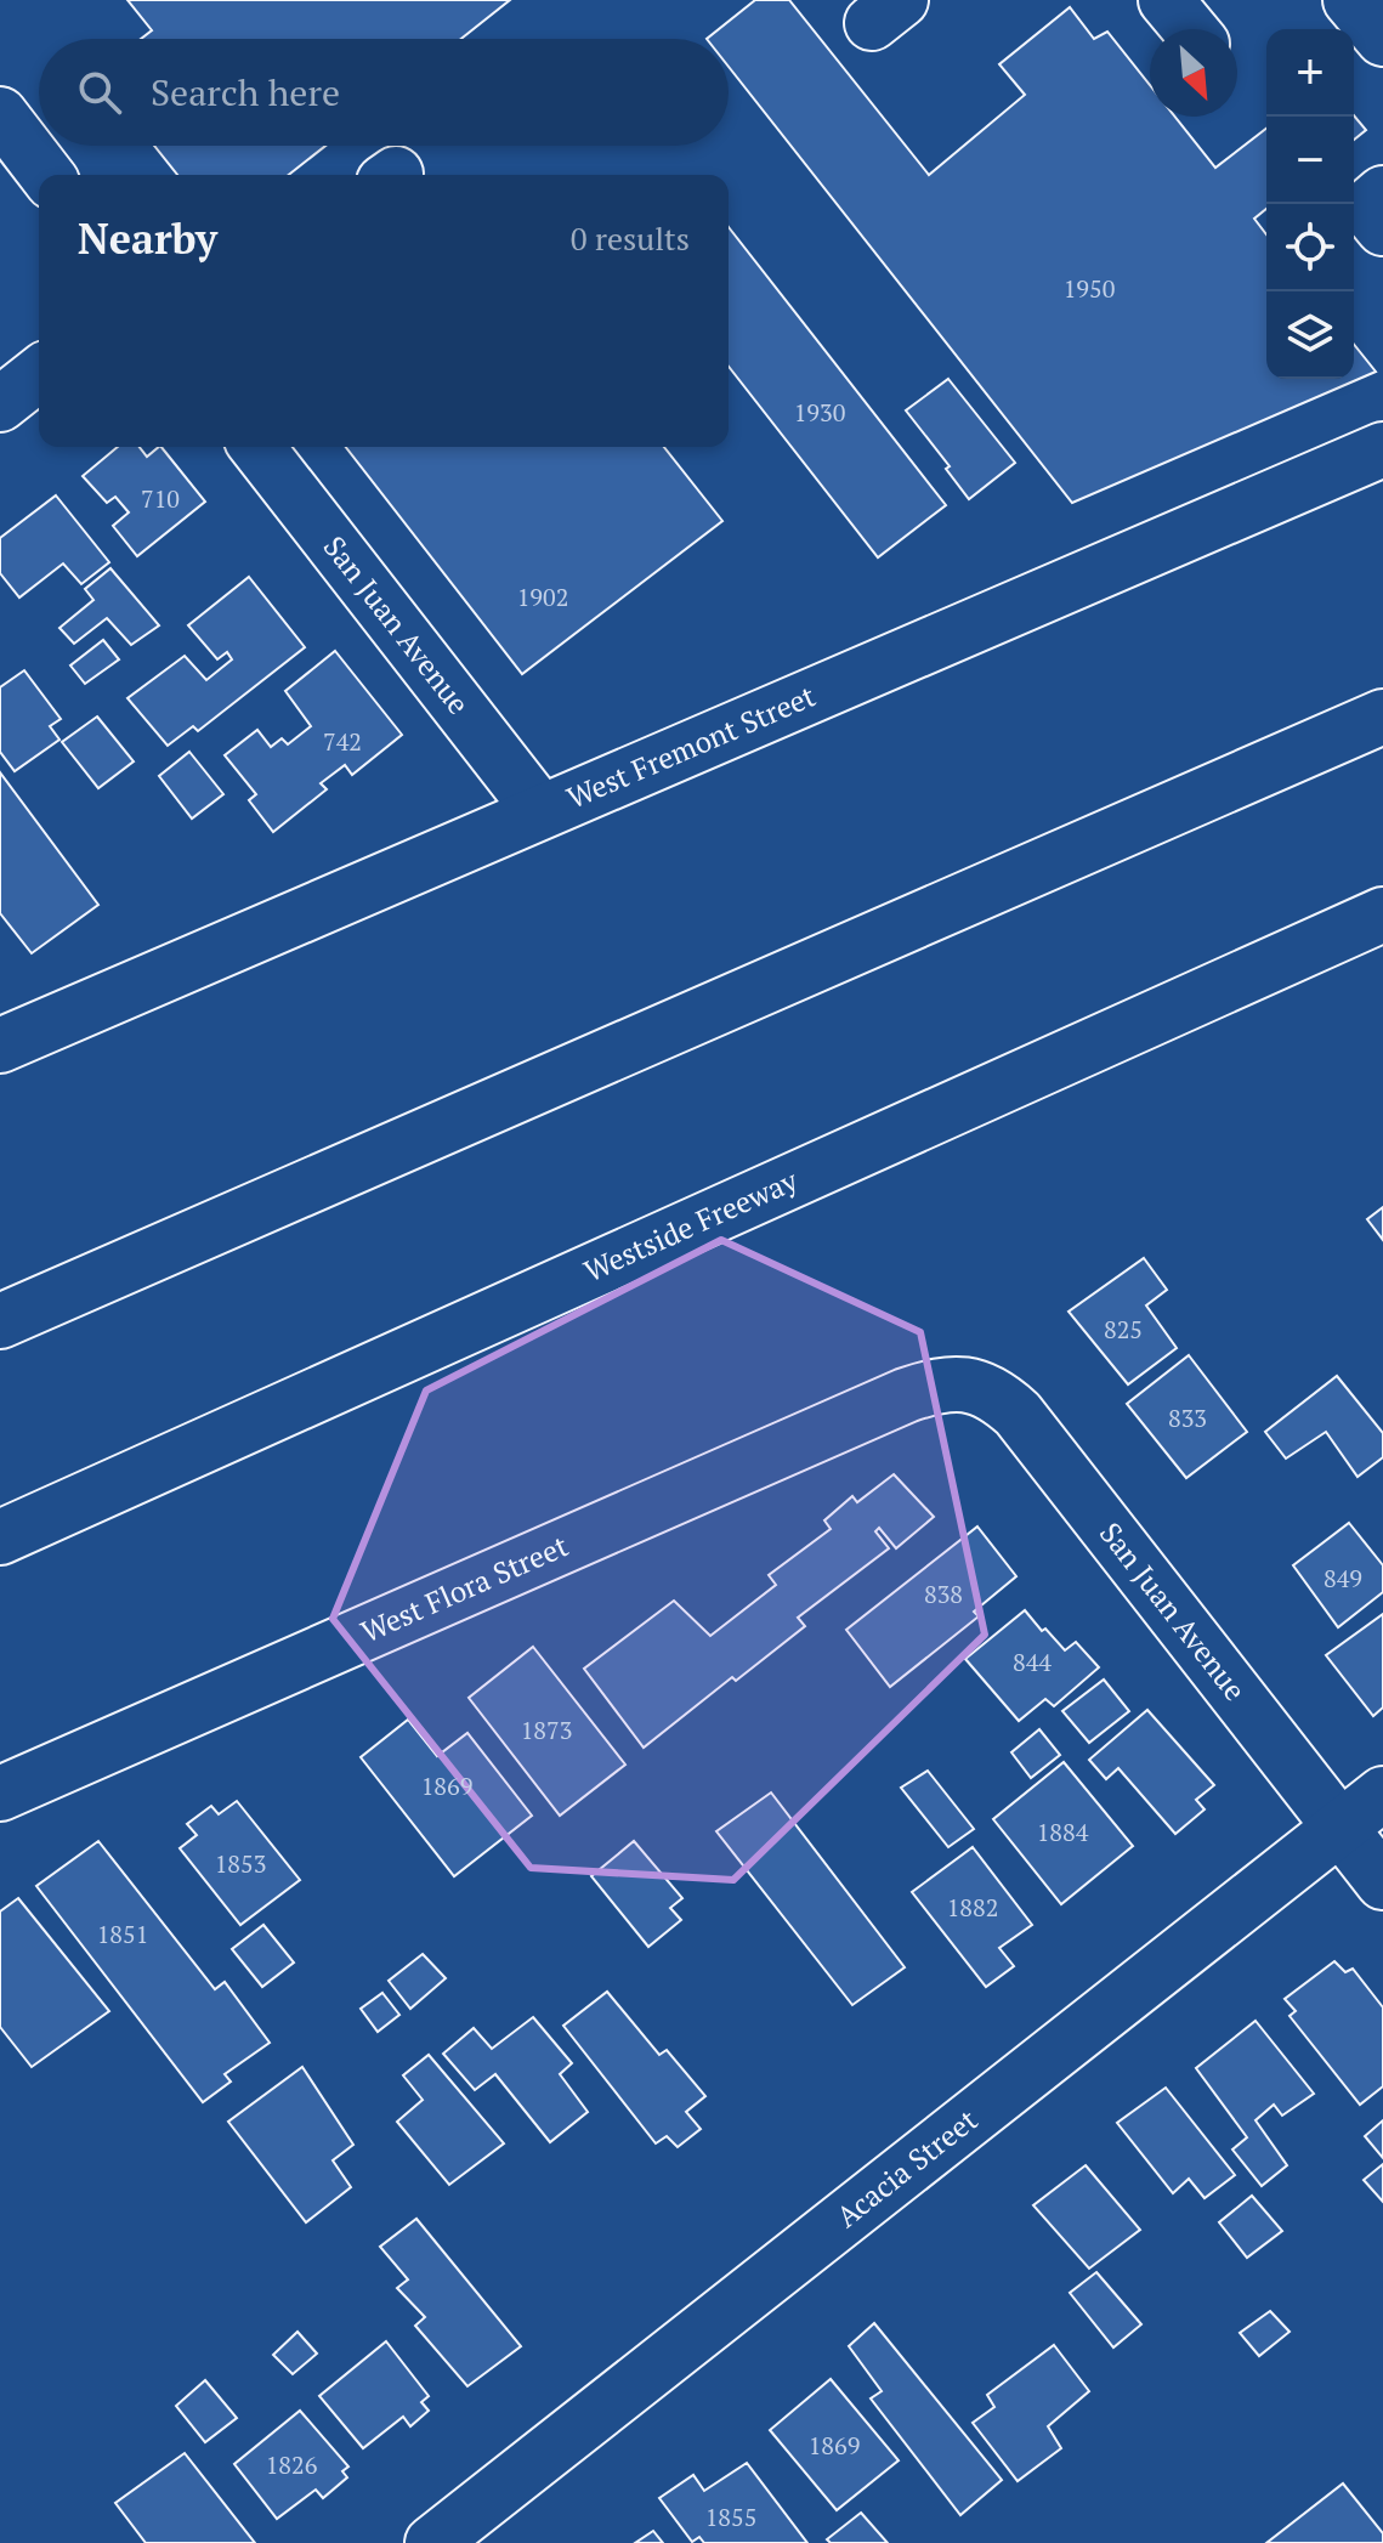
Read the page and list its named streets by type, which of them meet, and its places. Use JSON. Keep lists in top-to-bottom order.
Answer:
{
  "streets": {
    "main road": [
      "San Juan Avenue",
      "West Fremont Street",
      "Westside Freeway",
      "West Flora Street",
      "Acacia Street"
    ]
  },
  "crossings": [
    ["San Juan Avenue", "West Fremont Street"],
    ["San Juan Avenue", "West Flora Street"],
    ["San Juan Avenue", "Acacia Street"]
  ],
  "house_numbers": [
    "1950",
    "1930",
    "710",
    "1902",
    "742",
    "825",
    "833",
    "849",
    "838",
    "844",
    "1873",
    "1869",
    "1884",
    "1853",
    "1882",
    "1851",
    "1869",
    "1826",
    "1855"
  ],
  "north": "bottom right",
  "page": {
    "map_buttons": ["+", "−"],
    "search": "Search here",
    "heading": ["Nearby", "0 results"]
  }
}
